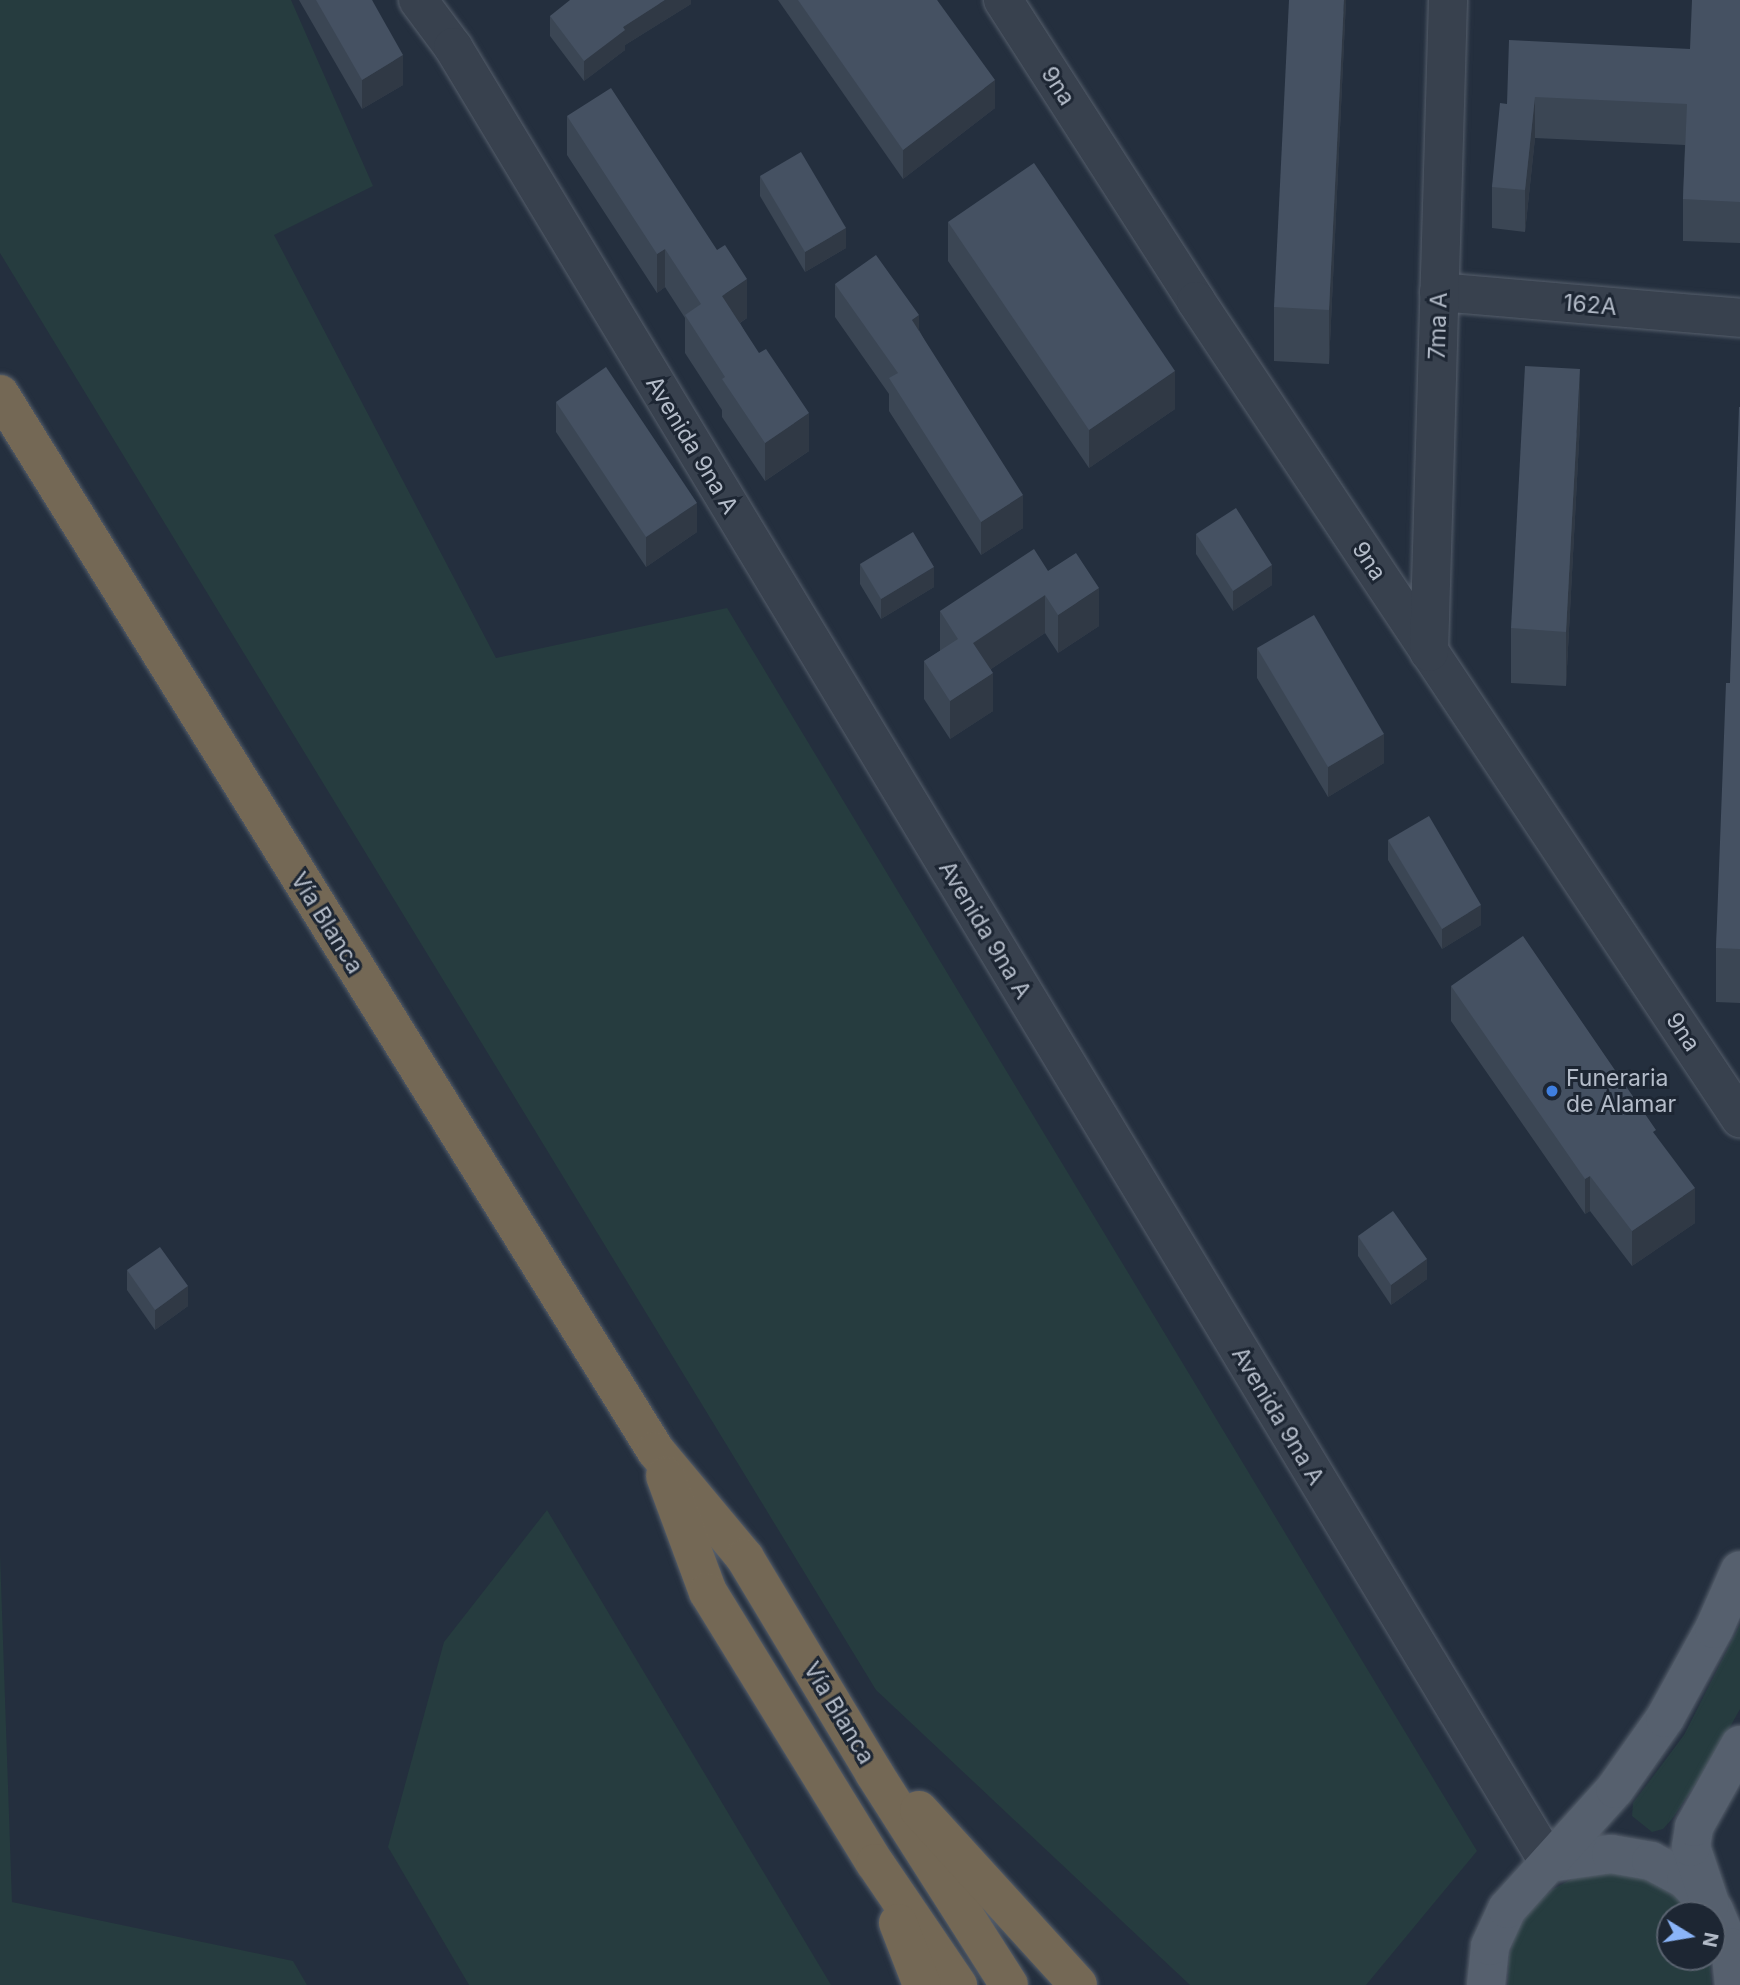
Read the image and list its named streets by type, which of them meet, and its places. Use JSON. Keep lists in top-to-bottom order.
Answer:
{
  "streets": {
    "highway": ["Vía Blanca"],
    "street": [
      "9na",
      "162A",
      "7ma A",
      "Avenida 9na A"
    ]
  },
  "crossings": [
    ["9na", "7ma A"],
    ["162A", "7ma A"]
  ],
  "places": ["Funeraria de Alamar"],
  "north": "right"
}
